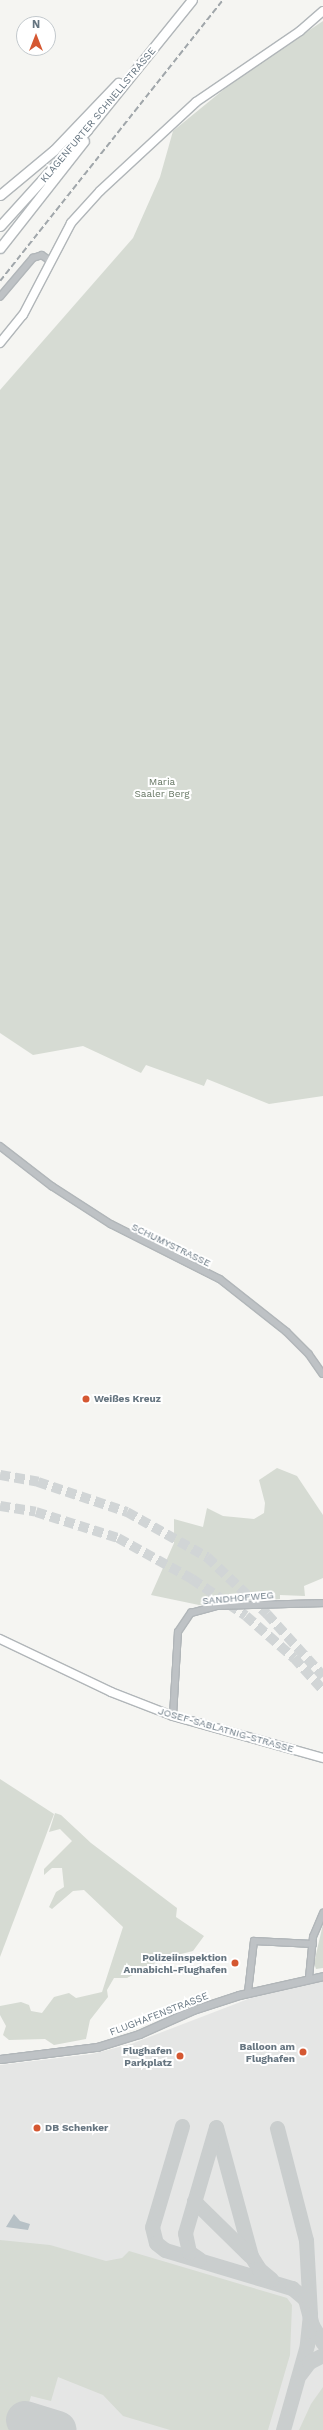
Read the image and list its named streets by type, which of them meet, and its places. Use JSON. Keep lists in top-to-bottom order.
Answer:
{
  "streets": {
    "highway": ["KLAGENFURTER SCHNELLSTRASSE"],
    "main road": ["JOSEF-SABLATNIG-STRASSE"],
    "street": ["SCHUMYSTRASSE", "SANDHOFWEG", "FLUGHAFENSTRASSE"]
  },
  "crossings": [
    ["SANDHOFWEG", "JOSEF-SABLATNIG-STRASSE"]
  ],
  "parks": ["Maria Saaler Berg"],
  "places": [
    "Weißes Kreuz",
    "Polizeiinspektion Annabichl-Flughafen",
    "Balloon am Flughafen",
    "Flughafen Parkplatz",
    "DB Schenker"
  ],
  "north": "top"
}
